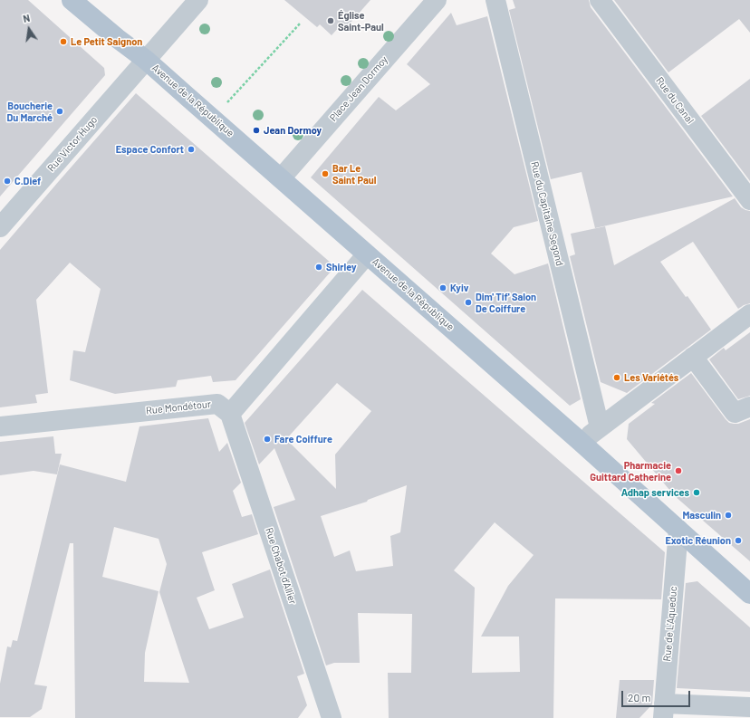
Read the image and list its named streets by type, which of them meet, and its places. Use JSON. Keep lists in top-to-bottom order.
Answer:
{
  "streets": {
    "main road": ["Avenue de la République"],
    "street": [
      "Place Jean Dormoy",
      "Rue du Canal",
      "Rue Victor Hugo",
      "Rue du Capitaine Segond",
      "Rue Mondétour",
      "Rue Chabot d'Allier",
      "Rue de L'Aqueduc"
    ]
  },
  "crossings": [
    ["Place Jean Dormoy", "Avenue de la République"],
    ["Avenue de la République", "Rue Victor Hugo"],
    ["Avenue de la République", "Rue de L'Aqueduc"],
    ["Rue Mondétour", "Rue Chabot d'Allier"]
  ],
  "places": [
    "Église Saint-Paul",
    "Le Petit Saignon",
    "Boucherie Du Marché",
    "Jean Dormoy",
    "Espace Confort",
    "Bar Le Saint Paul",
    "C.Dief",
    "Shirley",
    "Kyiv",
    "Dim' Tif' Salon De Coiffure",
    "Les Variétés",
    "Fare Coiffure",
    "Pharmacie Guittard Catherine",
    "Adhap services",
    "Masculin",
    "Exotic Réunion"
  ],
  "scale_bar": "20 m",
  "north": "top"
}
